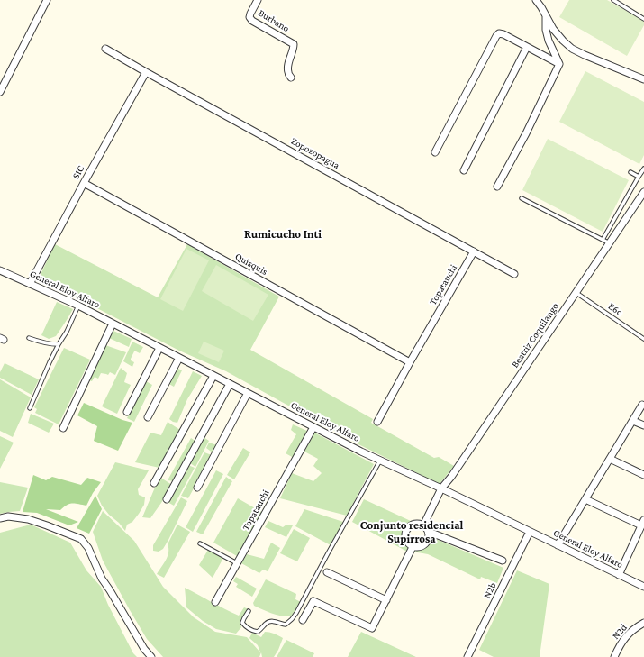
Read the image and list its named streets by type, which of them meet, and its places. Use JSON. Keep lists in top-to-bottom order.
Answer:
{
  "streets": {
    "street": [
      "Burbano",
      "Zopozopagua",
      "S1C",
      "Quisquis",
      "Topatauchi",
      "General Eloy Alfaro",
      "Beatriz Coquilango",
      "N2b",
      "N2d"
    ],
    "lane": ["E6c"]
  },
  "crossings": [
    ["Zopozopagua", "S1C"],
    ["Zopozopagua", "Topatauchi"],
    ["S1C", "Quisquis"],
    ["S1C", "General Eloy Alfaro"],
    ["Quisquis", "Topatauchi"],
    ["Topatauchi", "General Eloy Alfaro"],
    ["General Eloy Alfaro", "Beatriz Coquilango"],
    ["General Eloy Alfaro", "N2b"],
    ["E6c", "Beatriz Coquilango"]
  ],
  "districts": ["Rumicucho Inti", "Conjunto residencial Supirrosa"]
}
